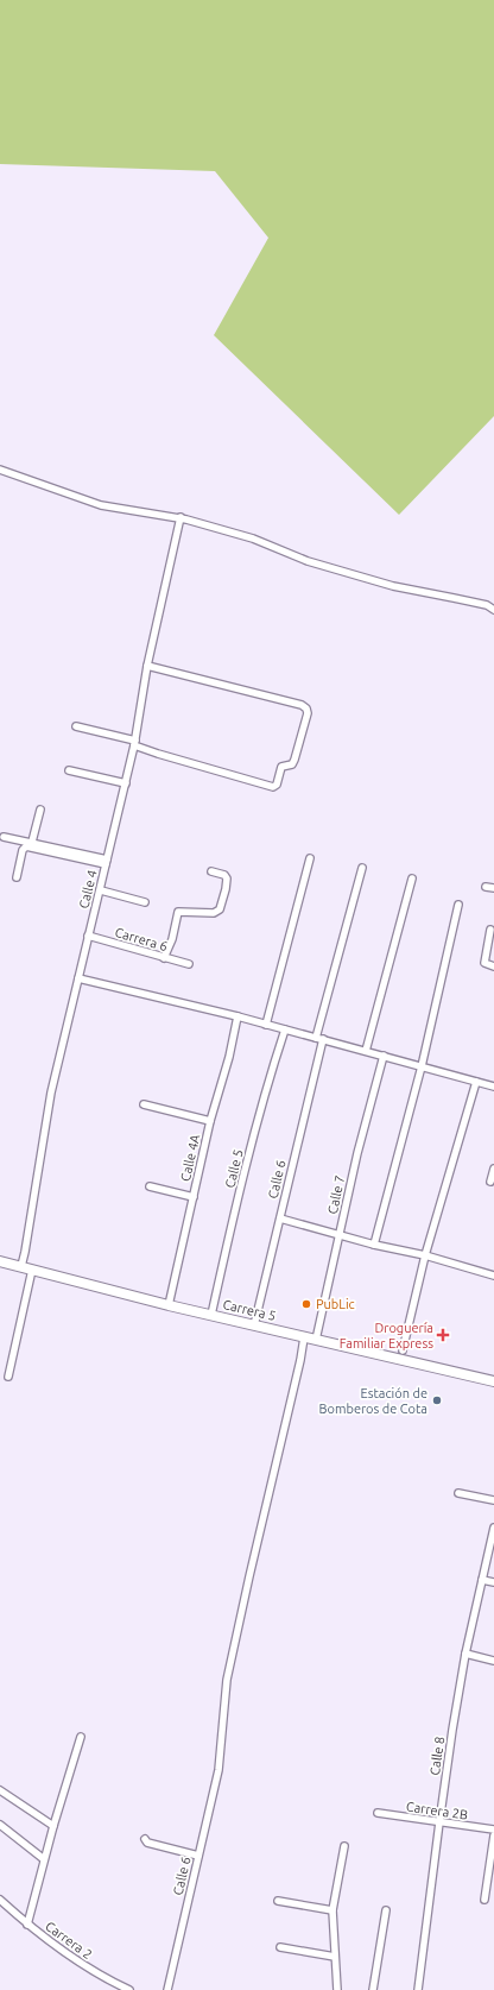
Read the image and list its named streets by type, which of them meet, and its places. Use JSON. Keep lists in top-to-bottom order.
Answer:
{
  "streets": {
    "main road": ["Carrera 5"],
    "street": [
      "Calle 4",
      "Carrera 6",
      "Calle 4A",
      "Calle 5",
      "Calle 6",
      "Calle 7",
      "Calle 8",
      "Carrera 2B",
      "Carrera 2"
    ]
  },
  "crossings": [
    ["Calle 4", "Carrera 6"],
    ["Calle 4", "Carrera 5"],
    ["Calle 4A", "Carrera 5"],
    ["Calle 5", "Carrera 5"],
    ["Calle 6", "Carrera 5"],
    ["Calle 7", "Carrera 5"],
    ["Calle 8", "Carrera 2B"]
  ],
  "places": {
    "other": ["PubLic", "Estación de Bomberos de Cota"],
    "health": ["Droguería Familiar Express"]
  }
}
